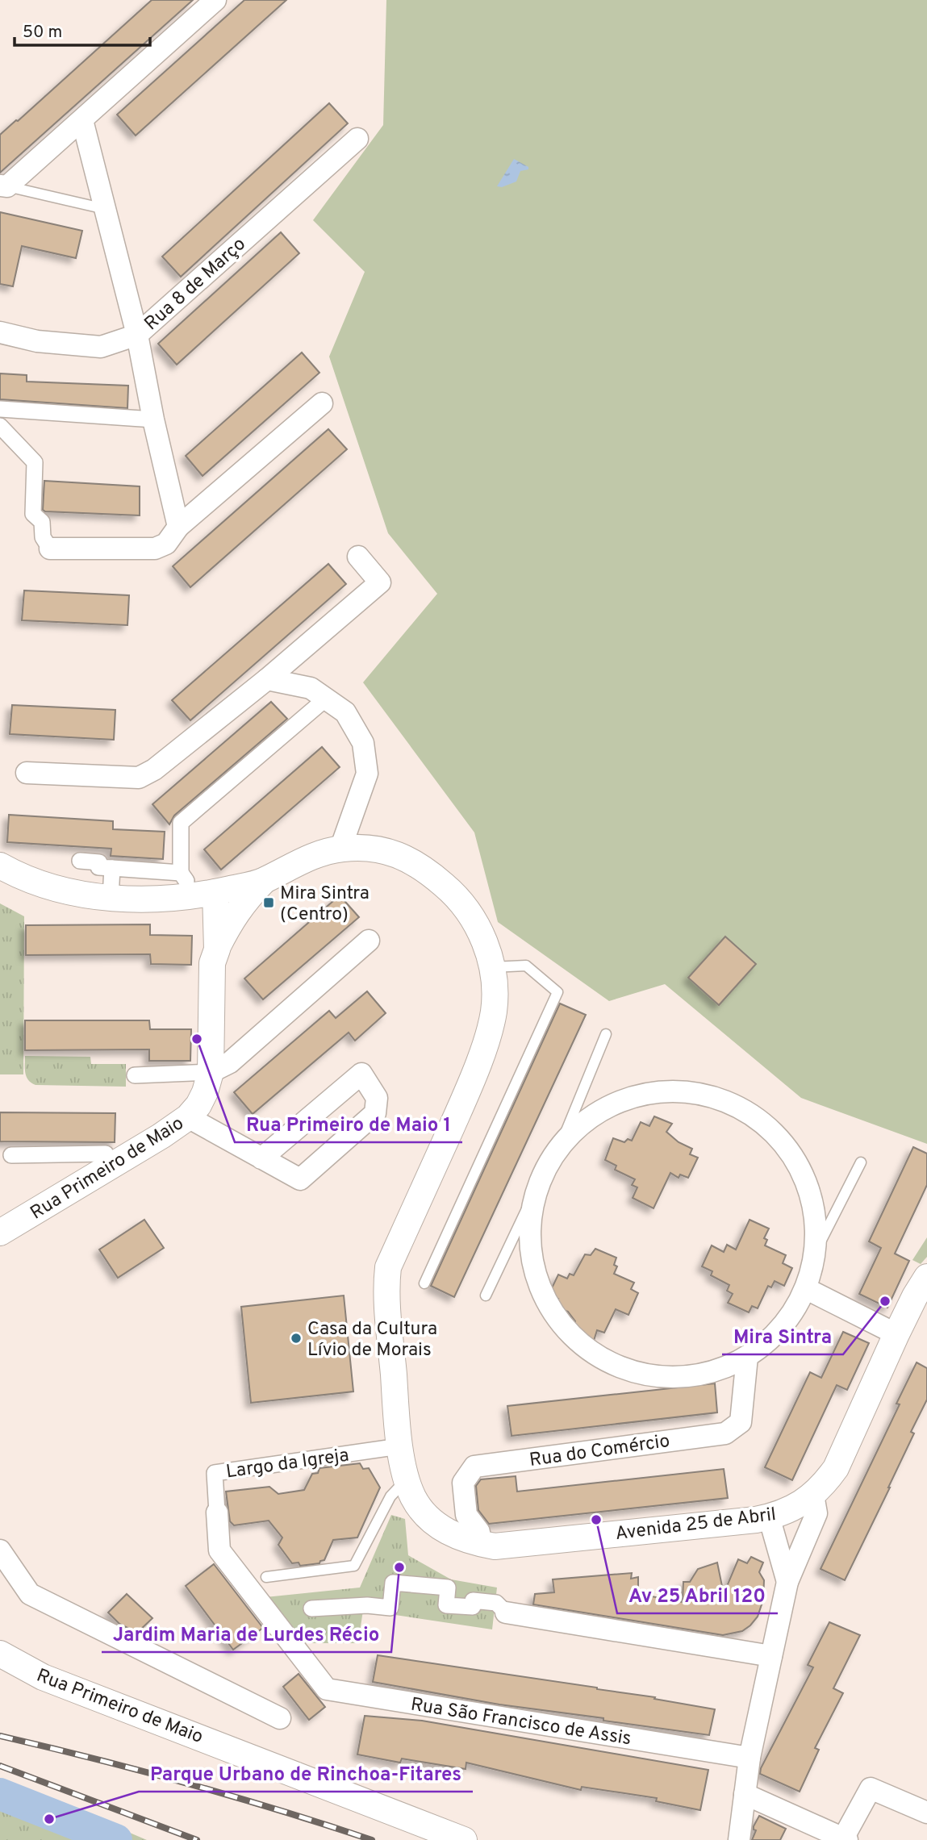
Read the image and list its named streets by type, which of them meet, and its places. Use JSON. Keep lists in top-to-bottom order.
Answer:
{
  "streets": {
    "street": [
      "Rua 8 de Março",
      "Rua Primeiro de Maio",
      "Rua do Comércio",
      "Largo da Igreja",
      "Avenida 25 de Abril",
      "Rua São Francisco de Assis"
    ]
  },
  "crossings": [
    ["Rua Primeiro de Maio", "Avenida 25 de Abril"],
    ["Rua do Comércio", "Avenida 25 de Abril"],
    ["Largo da Igreja", "Avenida 25 de Abril"],
    ["Largo da Igreja", "Rua São Francisco de Assis"]
  ],
  "places": {
    "transit": ["Mira Sintra (Centro)"],
    "other": [
      "Rua Primeiro de Maio 1",
      "Mira Sintra",
      "Casa da Cultura Lívio de Morais",
      "Av 25 Abril 120",
      "Jardim Maria de Lurdes Récio",
      "Parque Urbano de Rinchoa-Fitares"
    ]
  },
  "scale_bar": "50 m"
}
